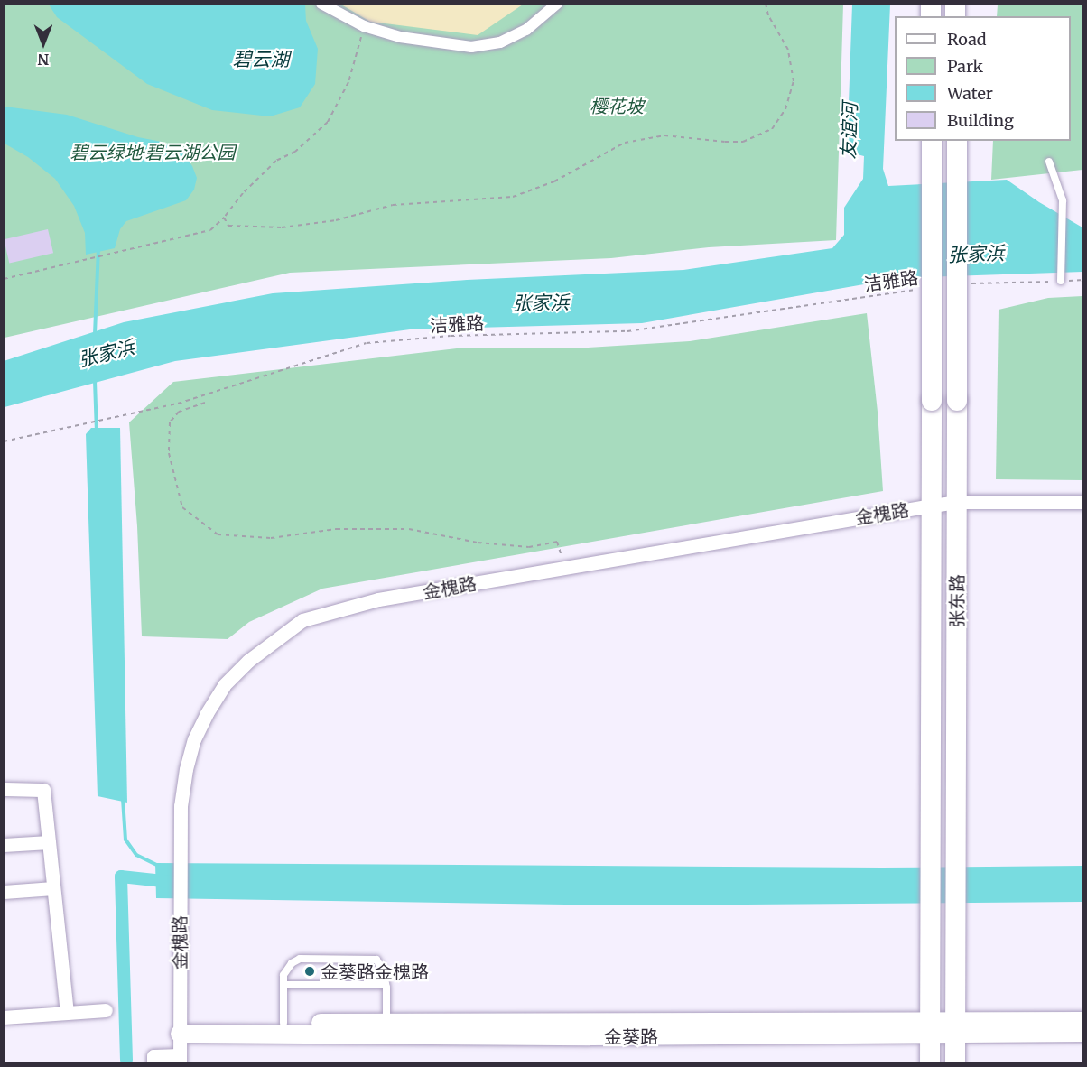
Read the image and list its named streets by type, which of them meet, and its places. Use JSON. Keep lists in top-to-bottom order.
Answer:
{
  "streets": {
    "main road": ["张东路"],
    "street": ["金槐路", "金葵路"],
    "path": ["洁雅路"]
  },
  "crossings": [
    ["金槐路", "张东路"],
    ["金槐路", "金葵路"],
    ["张东路", "金葵路"]
  ],
  "water": ["碧云湖", "友谊河", "张家浜"],
  "parks": ["樱花坡", "碧云绿地·碧云湖公园"],
  "places": ["金葵路金槐路"],
  "legend": [
    "Road",
    "Park",
    "Water",
    "Building"
  ],
  "north": "bottom"
}
